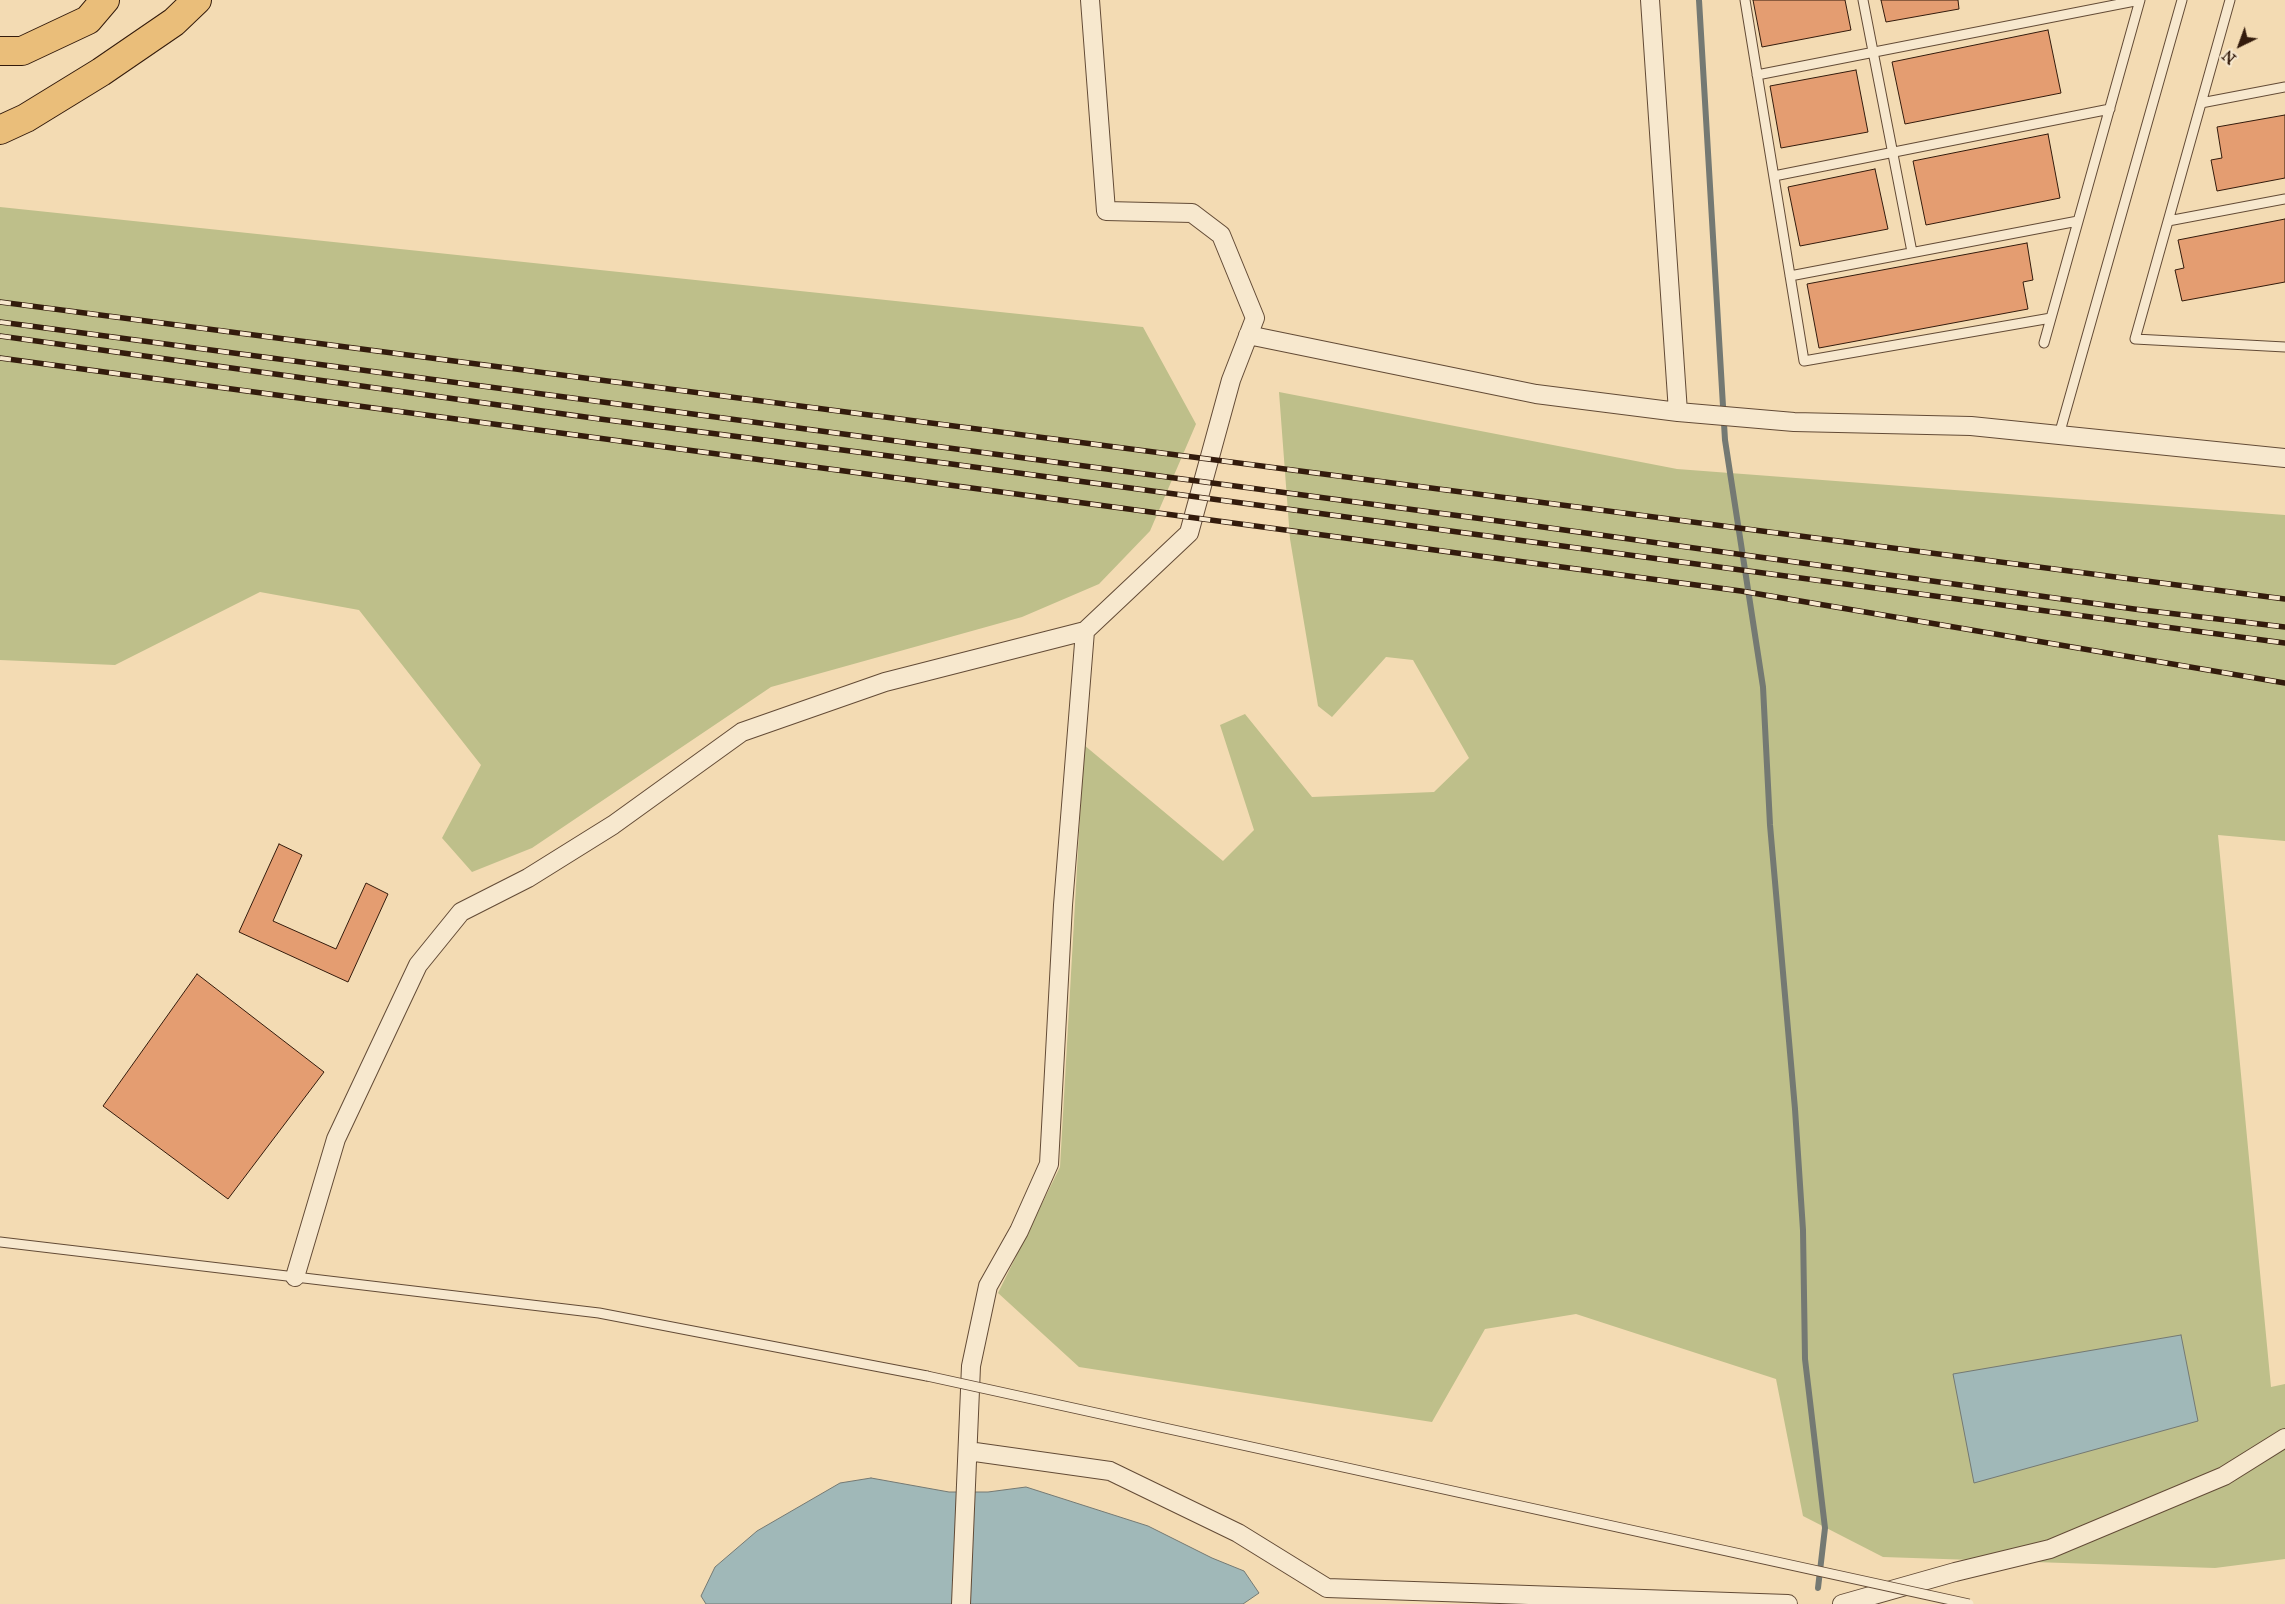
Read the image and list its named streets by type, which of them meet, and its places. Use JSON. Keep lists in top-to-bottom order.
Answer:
{
  "north": "bottom left"
}
